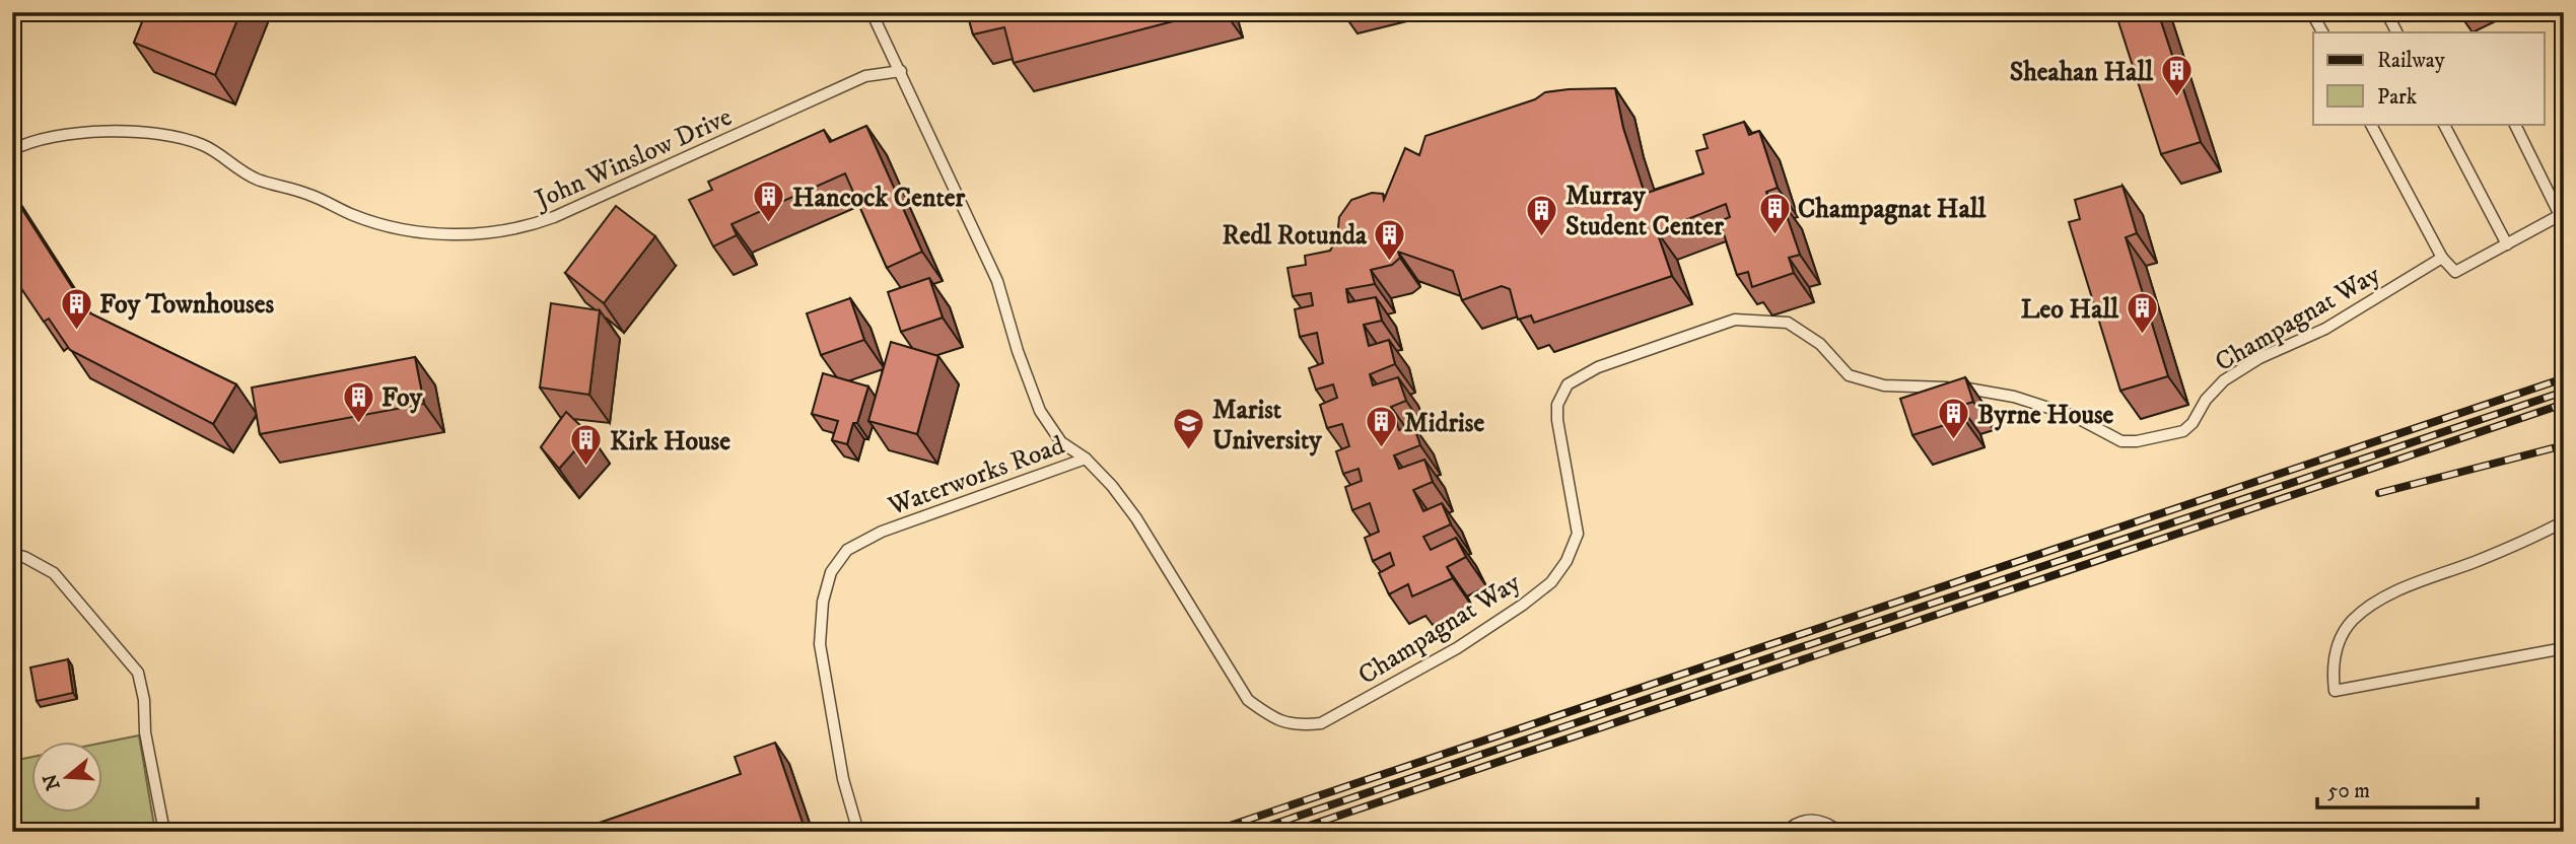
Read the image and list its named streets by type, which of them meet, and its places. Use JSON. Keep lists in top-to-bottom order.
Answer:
{
  "streets": {
    "lane": ["John Winslow Drive", "Champagnat Way", "Waterworks Road"]
  },
  "crossings": [
    ["John Winslow Drive", "Waterworks Road"],
    ["Champagnat Way", "Waterworks Road"]
  ],
  "places": {
    "building": [
      "Sheahan Hall",
      "Hancock Center",
      "Champagnat Hall",
      "Murray Student Center",
      "Redl Rotunda",
      "Foy Townhouses",
      "Leo Hall",
      "Foy",
      "Byrne House",
      "Midrise",
      "Kirk House"
    ],
    "school or university": ["Marist University"]
  },
  "legend": ["Railway", "Park"],
  "scale_bar": "50 m",
  "north": "left"
}
